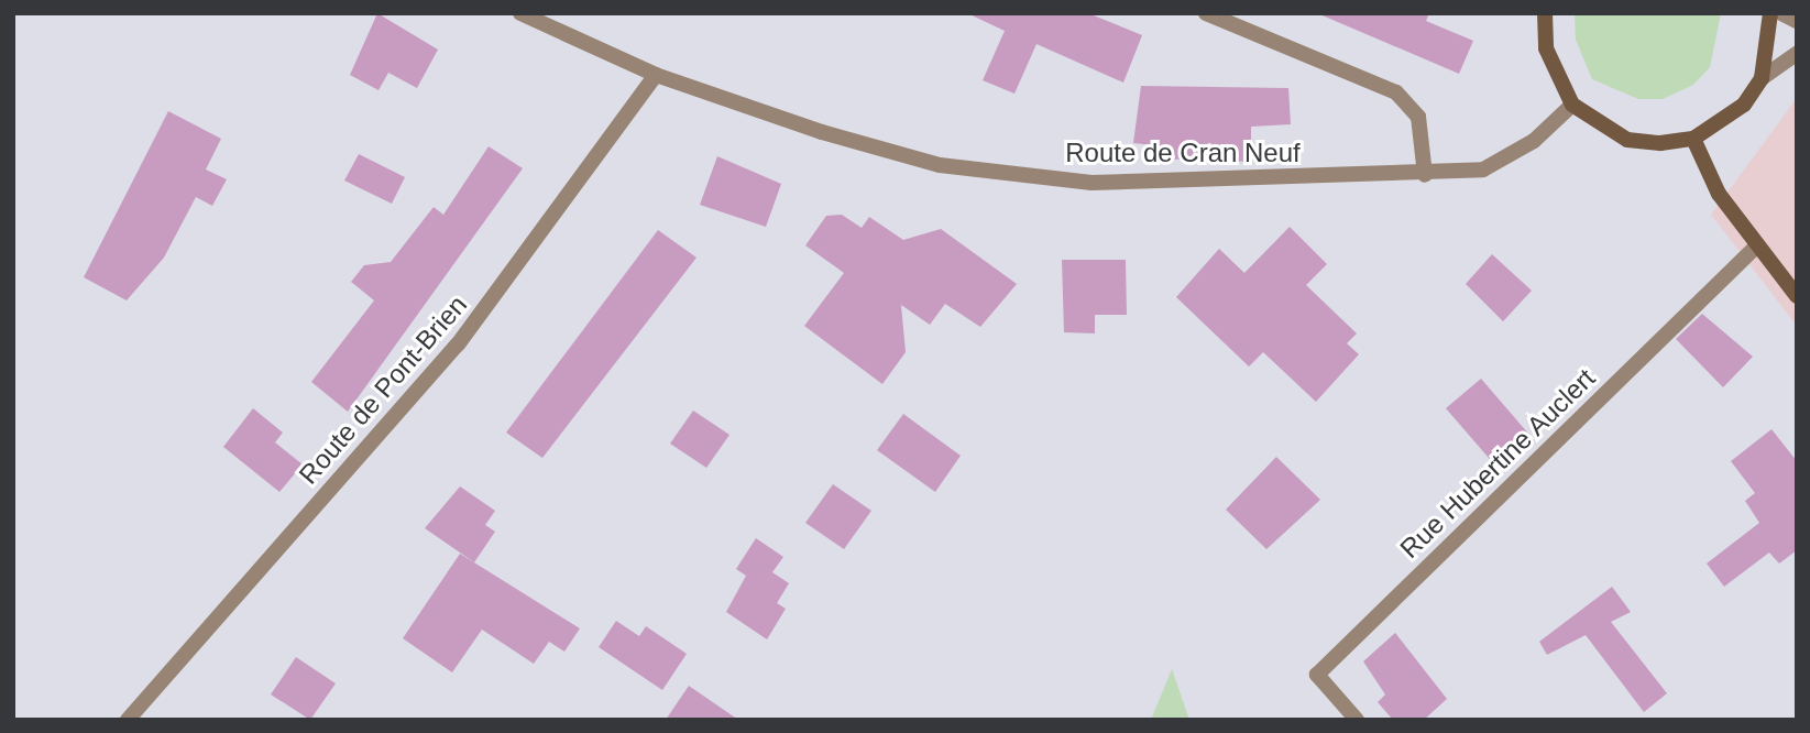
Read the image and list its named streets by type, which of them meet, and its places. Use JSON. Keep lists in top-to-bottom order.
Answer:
{
  "streets": {
    "street": ["Route de Cran Neuf", "Route de Pont-Brien", "Rue Hubertine Auclert"]
  },
  "crossings": [
    ["Route de Cran Neuf", "Route de Pont-Brien"]
  ]
}
